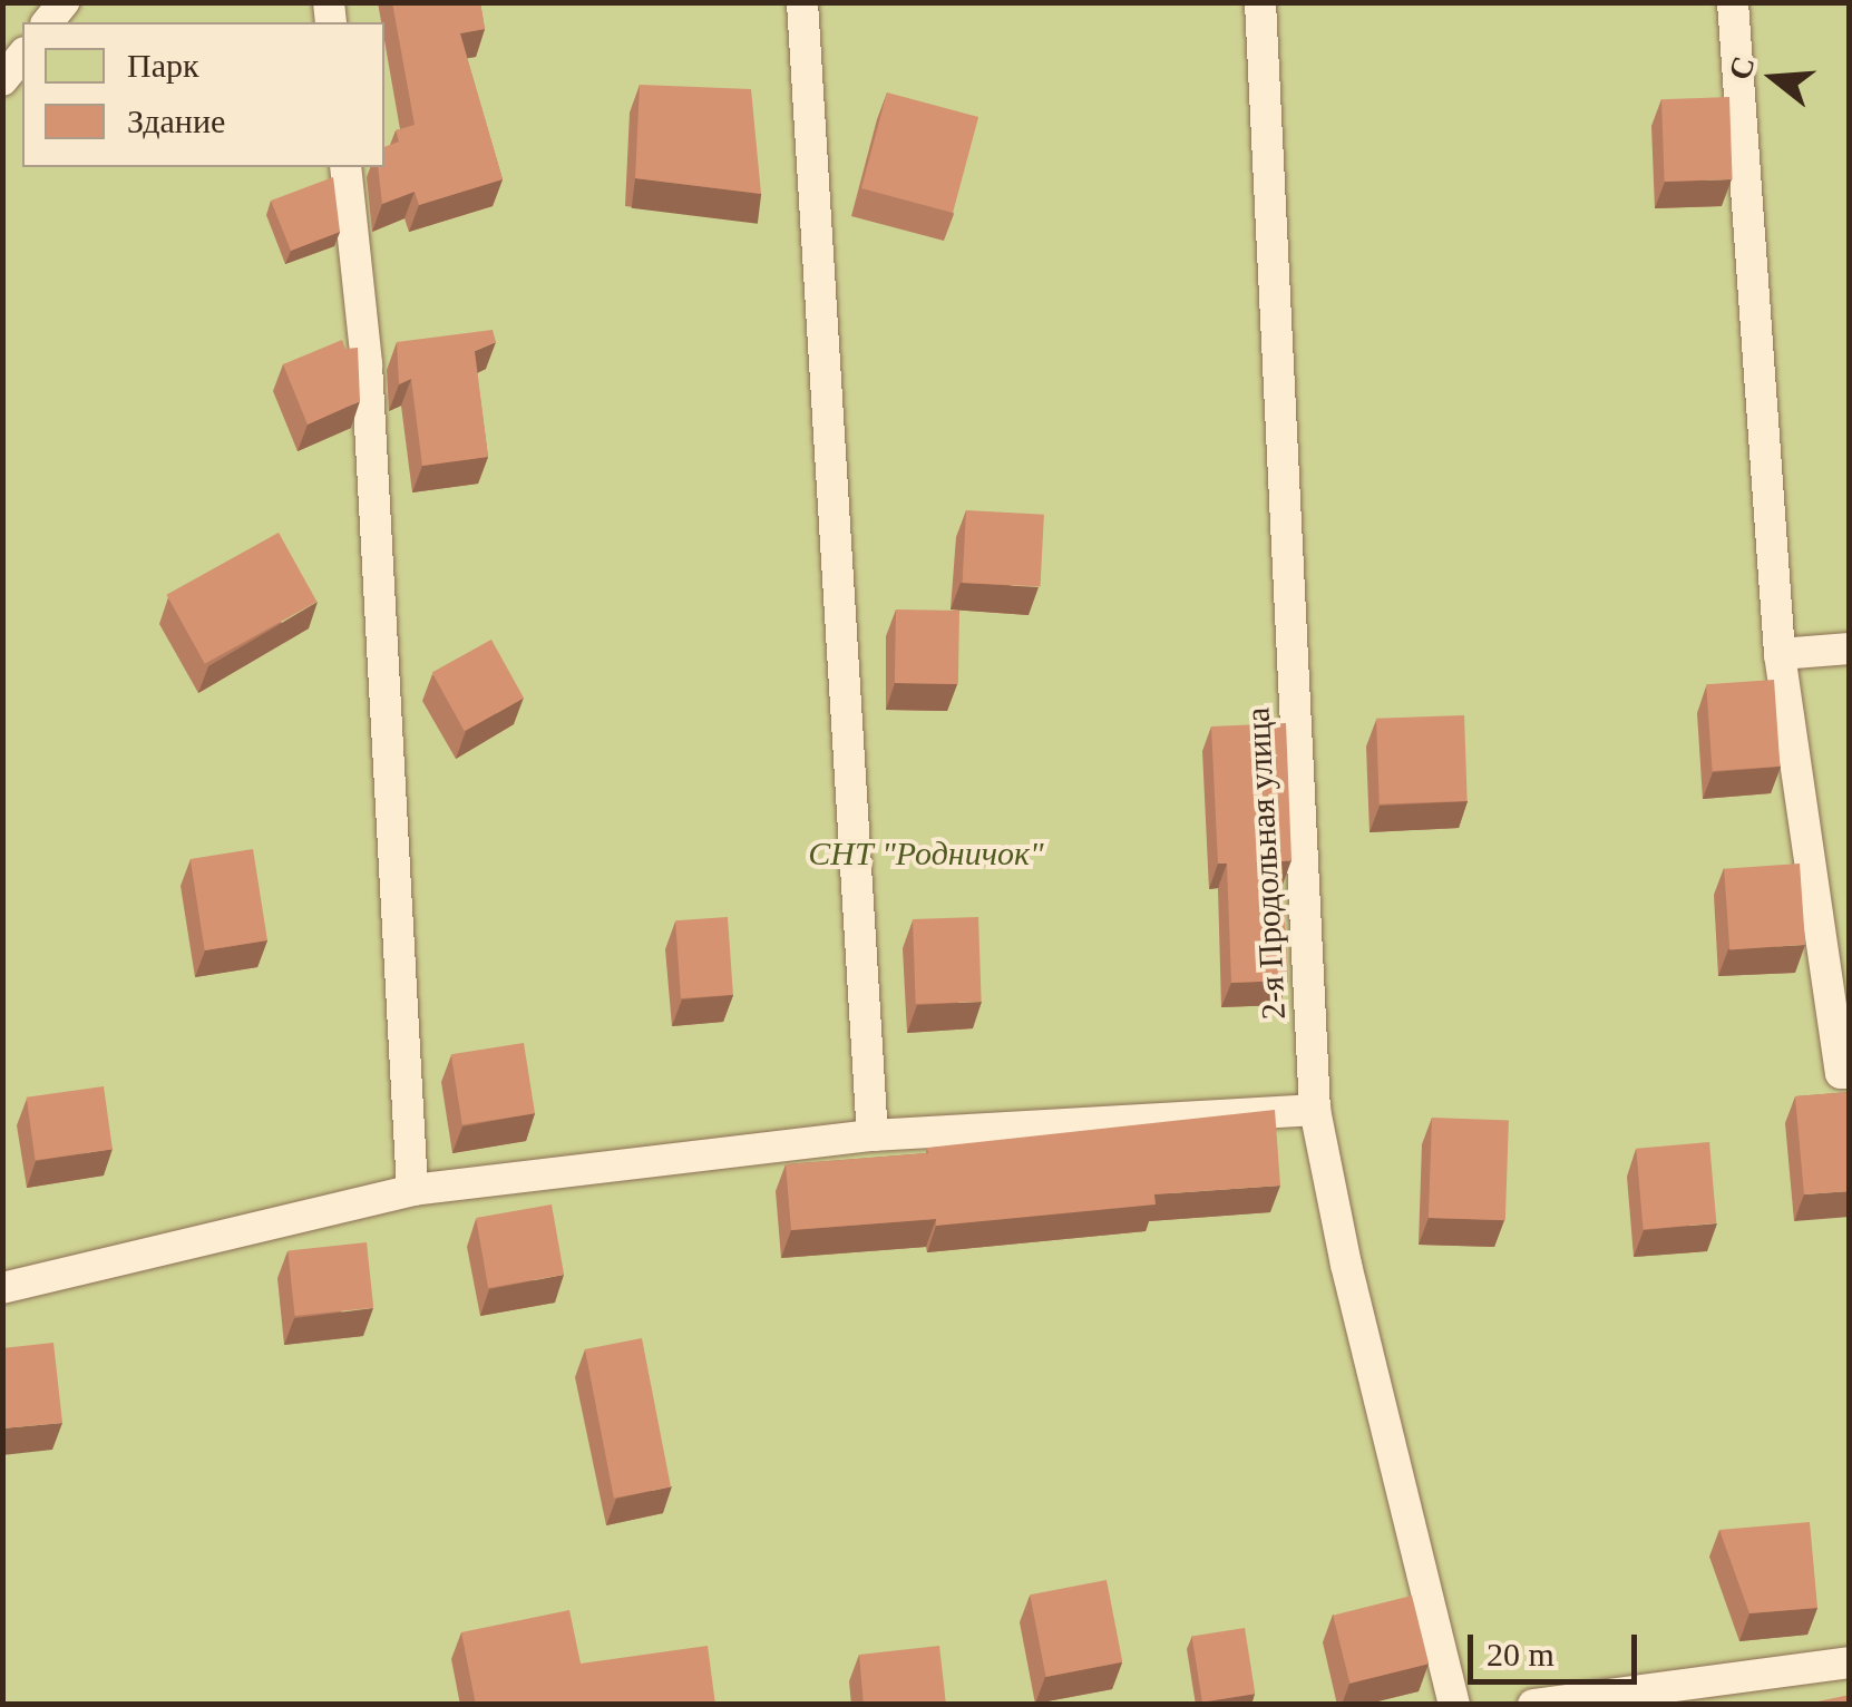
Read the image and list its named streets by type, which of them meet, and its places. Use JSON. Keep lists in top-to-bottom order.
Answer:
{
  "streets": {
    "lane": ["2-я Продольная улица"]
  },
  "parks": ["СНТ \"Родничок\""],
  "legend": ["Парк", "Здание"],
  "scale_bar": "20 m",
  "north": "left"
}
